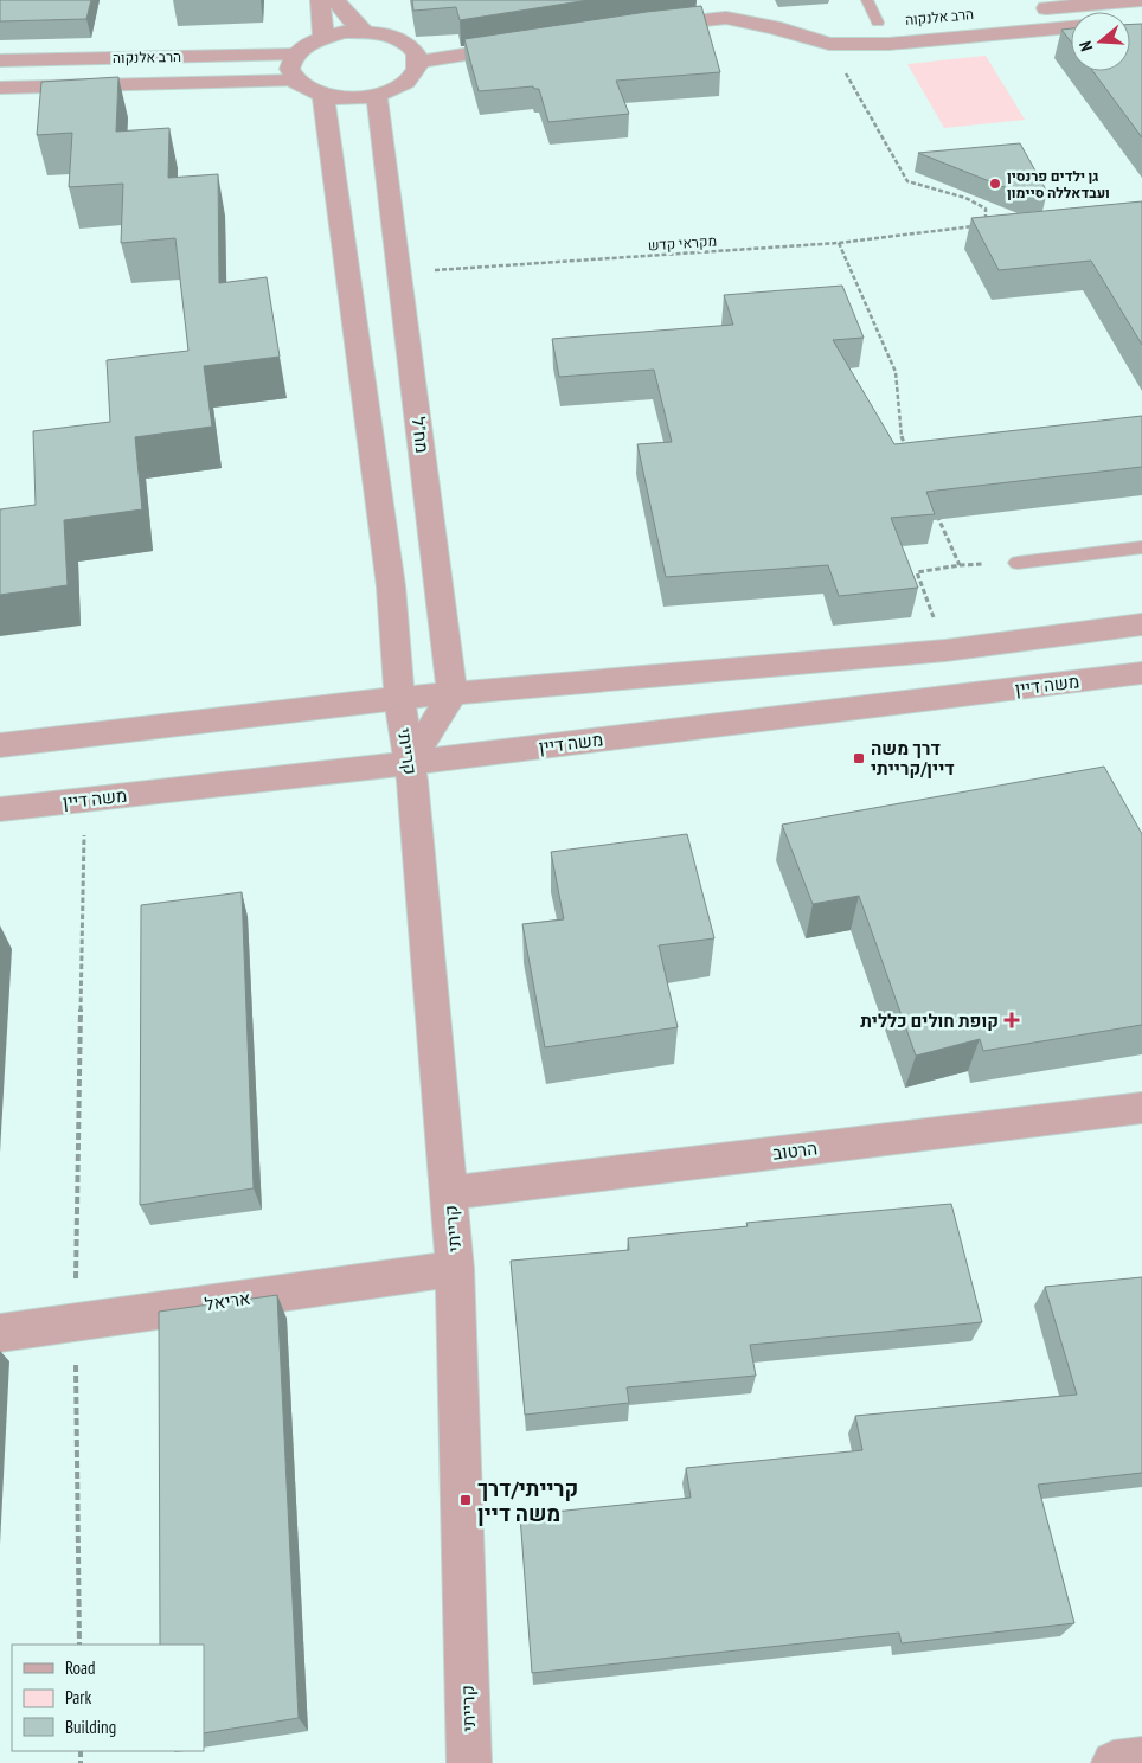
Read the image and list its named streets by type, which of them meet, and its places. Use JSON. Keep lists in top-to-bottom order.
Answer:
{
  "streets": {
    "street": [
      "הרב אלנקוה",
      "מח\"ל",
      "משה דיין",
      "קרייתי",
      "הרטוב",
      "אריאל"
    ],
    "path": ["מקראי קדש"]
  },
  "crossings": [
    ["מקראי קדש", "מח\"ל"],
    ["משה דיין", "קרייתי"],
    ["קרייתי", "הרטוב"],
    ["קרייתי", "אריאל"]
  ],
  "places": {
    "other": ["גן ילדים פרנסין ועבדאללה סיימון"],
    "transit": ["דרך משה דיין/קרייתי", "קרייתי/דרך משה דיין"],
    "health": ["קופת חולים כללית"]
  },
  "legend": ["Road", "Park", "Building"],
  "north": "left"
}
